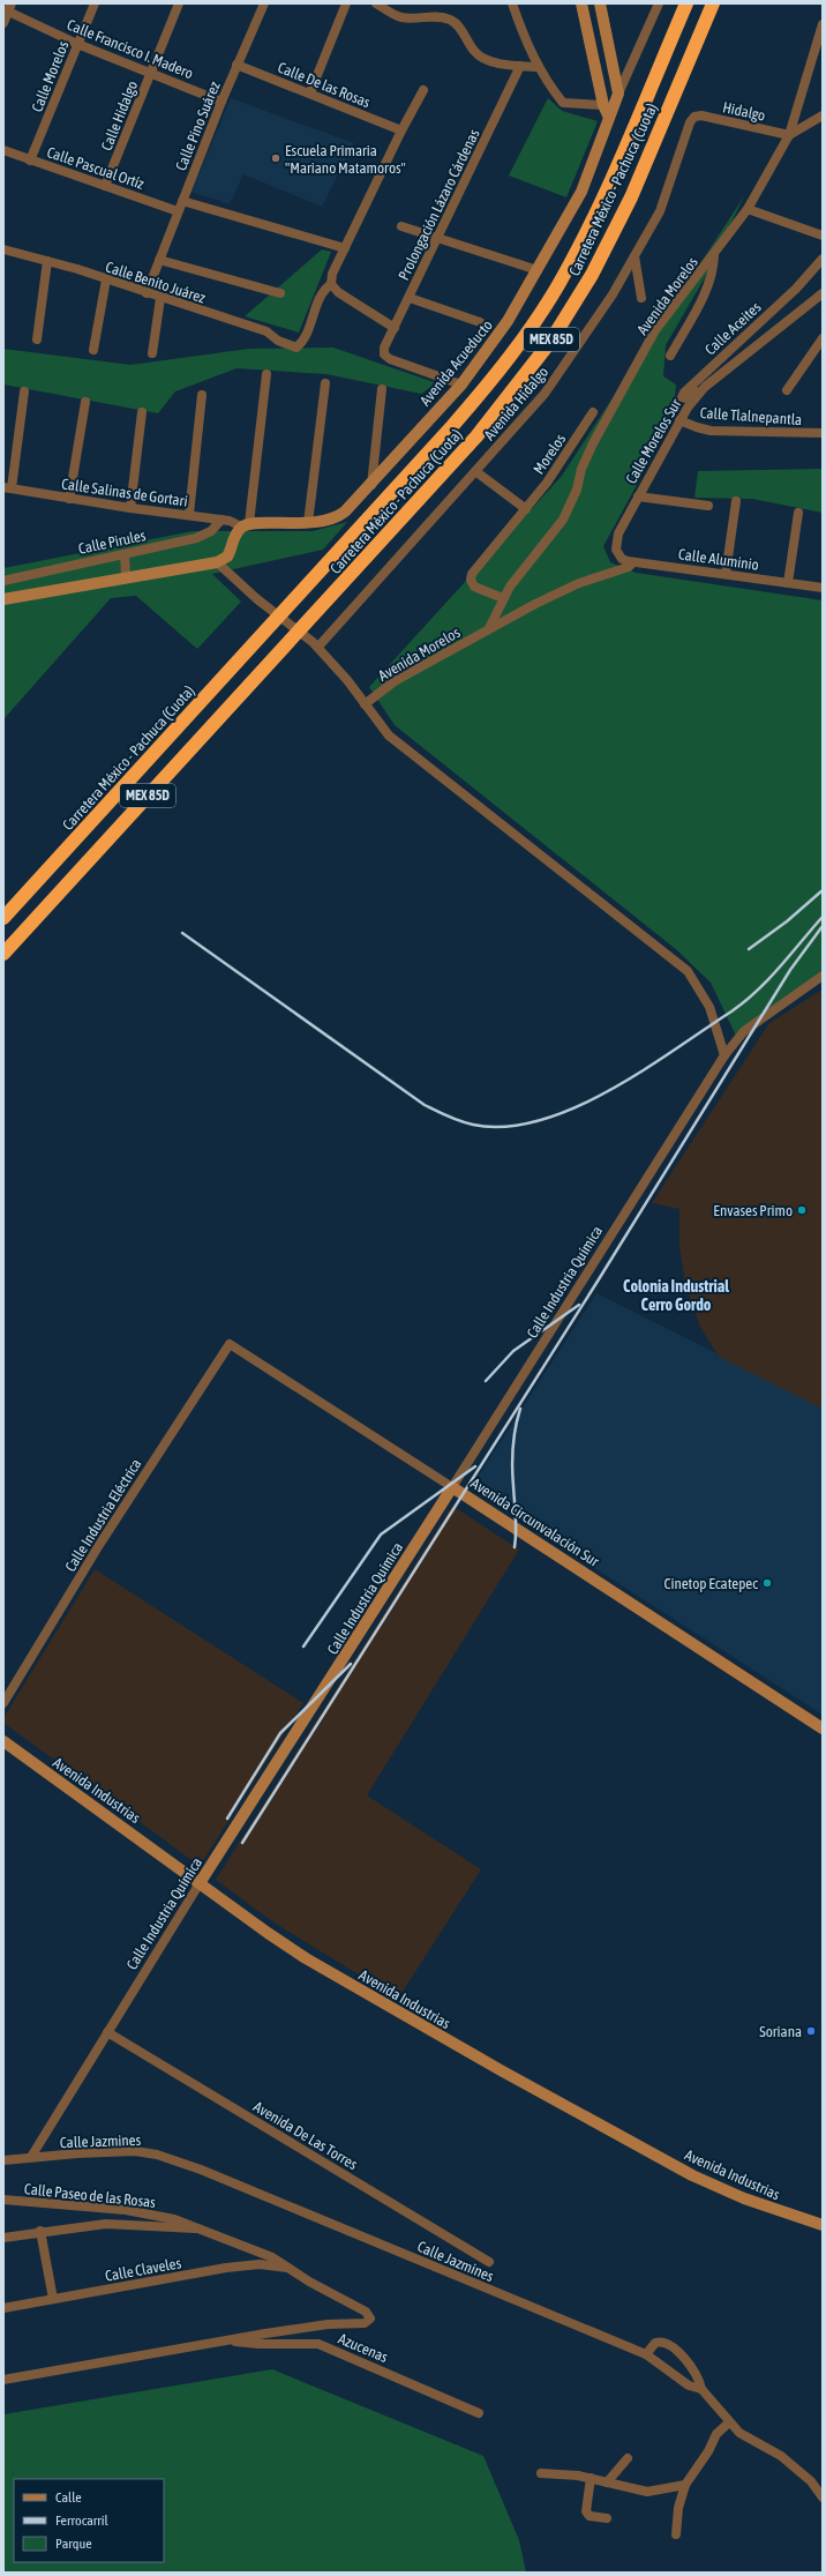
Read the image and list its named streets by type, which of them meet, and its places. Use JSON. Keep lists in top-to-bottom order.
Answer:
{
  "streets": {
    "highway": ["Carretera México - Pachuca (Cuota)", "MEX 85D"],
    "street": [
      "Calle Francisco I. Madero",
      "Calle Morelos",
      "Calle De las Rosas",
      "Hidalgo",
      "Calle Hidalgo",
      "Calle Pino Suárez",
      "Calle Pascual Ortíz",
      "Prolongación Lázaro Cárdenas",
      "Calle Benito Juárez",
      "Avenida Morelos",
      "Calle Aceites",
      "Avenida Acueducto",
      "Avenida Hidalgo",
      "Calle Tlalnepantla",
      "Calle Morelos Sur",
      "Morelos",
      "Calle Salinas de Gortari",
      "Calle Pirules",
      "Calle Aluminio",
      "Calle Industria Química",
      "Calle Industria Eléctrica",
      "Avenida Circunvalación Sur",
      "Avenida Industrias",
      "Avenida De Las Torres",
      "Calle Jazmines",
      "Calle Paseo de las Rosas",
      "Calle Claveles",
      "Azucenas"
    ]
  },
  "crossings": [
    ["Calle Francisco I. Madero", "Calle Morelos"],
    ["Calle Francisco I. Madero", "Calle Hidalgo"],
    ["Calle Francisco I. Madero", "Calle Pino Suárez"],
    ["Calle Morelos", "Calle Pascual Ortíz"],
    ["Calle De las Rosas", "Calle Pino Suárez"],
    ["Hidalgo", "Avenida Morelos"],
    ["Hidalgo", "Avenida Hidalgo"],
    ["Calle Hidalgo", "Calle Pascual Ortíz"],
    ["Calle Pino Suárez", "Calle Pascual Ortíz"],
    ["Calle Pino Suárez", "Calle Benito Juárez"],
    ["Prolongación Lázaro Cárdenas", "Avenida Acueducto"],
    ["Avenida Morelos", "Morelos"],
    ["Avenida Morelos", "Calle Aluminio"],
    ["Calle Aceites", "Calle Morelos Sur"],
    ["Avenida Acueducto", "Calle Salinas de Gortari"],
    ["Calle Tlalnepantla", "Calle Morelos Sur"],
    ["Calle Morelos Sur", "Calle Aluminio"],
    ["Calle Salinas de Gortari", "Calle Pirules"],
    ["Calle Industria Química", "Avenida Circunvalación Sur"],
    ["Calle Industria Química", "Avenida Industrias"],
    ["Calle Industria Química", "Avenida De Las Torres"],
    ["Calle Industria Química", "Calle Jazmines"],
    ["Calle Industria Eléctrica", "Avenida Circunvalación Sur"],
    ["Calle Paseo de las Rosas", "Calle Claveles"],
    ["Calle Paseo de las Rosas", "Azucenas"]
  ],
  "districts": ["Colonia Industrial Cerro Gordo"],
  "places": [
    "Escuela Primaria \"Mariano Matamoros\"",
    "Envases Primo",
    "Cinetop Ecatepec",
    "Soriana"
  ],
  "legend": ["Calle", "Ferrocarril", "Parque"]
}
